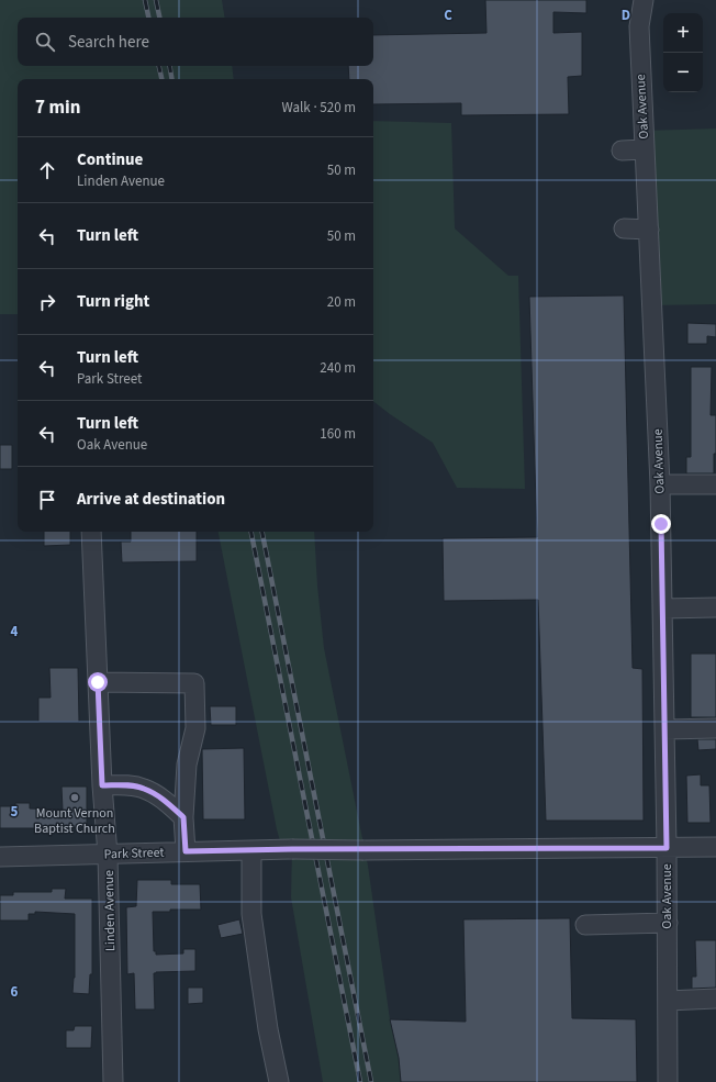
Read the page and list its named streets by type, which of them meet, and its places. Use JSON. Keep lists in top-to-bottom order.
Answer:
{
  "streets": {
    "street": ["Oak Avenue", "Park Street", "Linden Avenue"]
  },
  "crossings": [
    ["Oak Avenue", "Park Street"],
    ["Park Street", "Linden Avenue"]
  ],
  "places": ["Mount Vernon Baptist Church"],
  "page": {
    "map_buttons": ["+", "−"],
    "search": "Search here",
    "heading": ["7 min", "Walk · 520 m"],
    "list": [
      ["Continue", "Linden Avenue", "50 m"],
      ["Turn left", "50 m"],
      ["Turn right", "20 m"],
      ["Turn left", "Park Street", "240 m"],
      ["Turn left", "Oak Avenue", "160 m"],
      "Arrive at destination"
    ]
  },
  "grid": {
    "columns": ["C", "D"],
    "rows": ["4", "5", "6"]
  }
}
